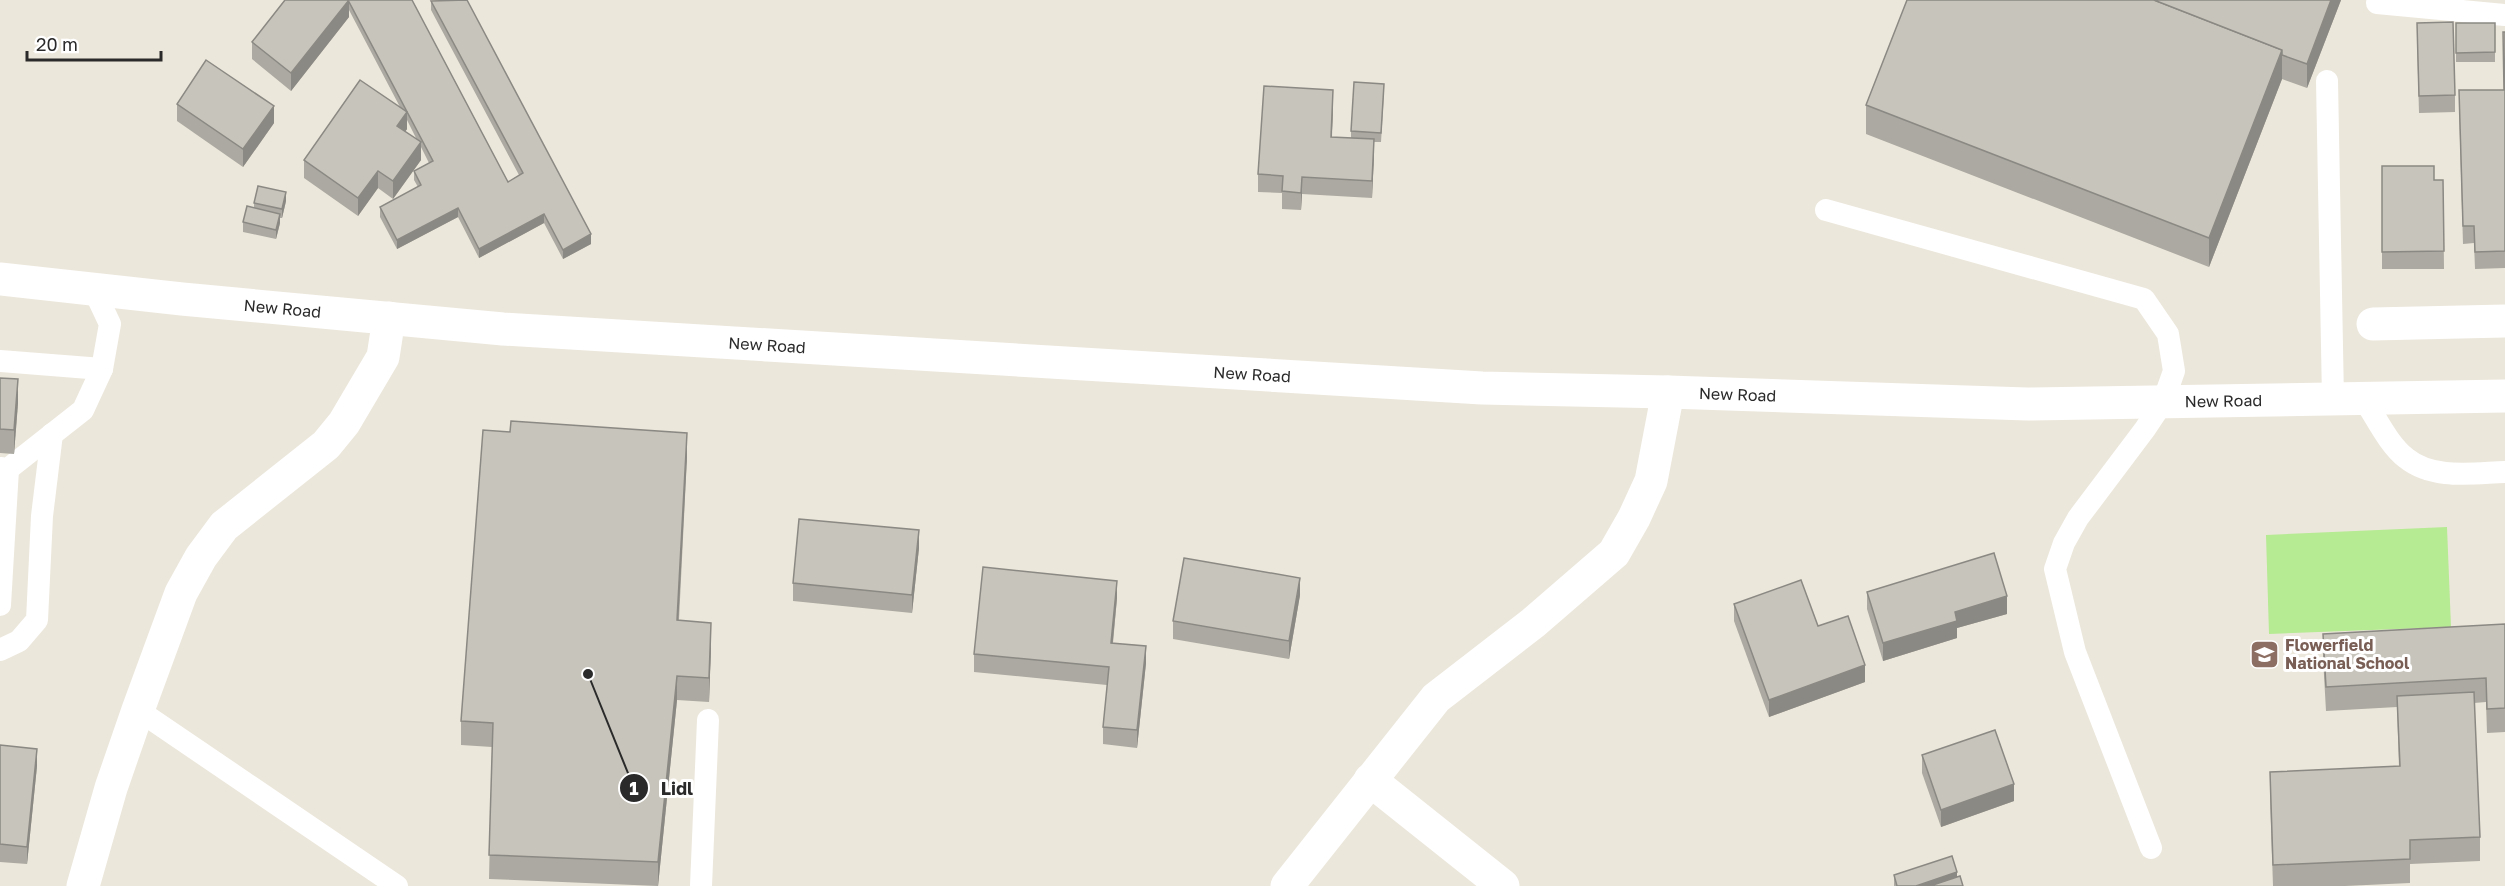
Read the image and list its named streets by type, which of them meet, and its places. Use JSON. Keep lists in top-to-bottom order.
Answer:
{
  "streets": {
    "main road": ["New Road"]
  },
  "places": {
    "school or university": ["Flowerfield National School"],
    "other": ["Lidl"]
  },
  "scale_bar": "20 m"
}
